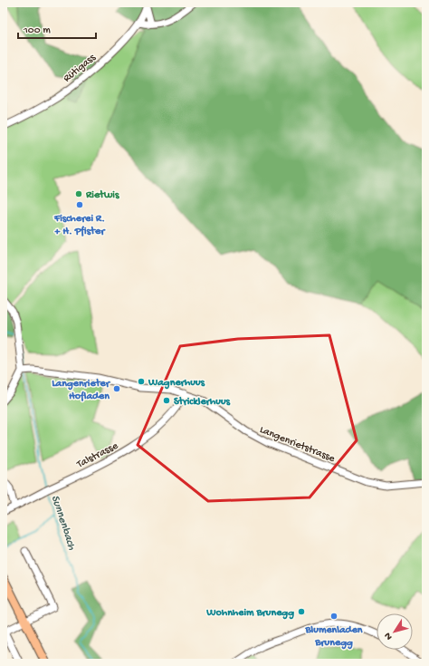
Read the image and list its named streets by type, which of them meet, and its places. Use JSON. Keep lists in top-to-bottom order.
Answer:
{
  "streets": {
    "street": ["Rütigass", "Langenrietstrasse", "Talstrasse"]
  },
  "crossings": [
    ["Langenrietstrasse", "Talstrasse"]
  ],
  "water": ["Sunnenbach"],
  "places": [
    "Rietwis",
    "Fischerei R. + H. Pfister",
    "Wagnerhuus",
    "Langenrieter Hofladen",
    "Stricklerhuus",
    "Wohnheim Brunegg",
    "Blumenladen Brunegg"
  ],
  "scale_bar": "100 m",
  "north": "bottom left"
}
